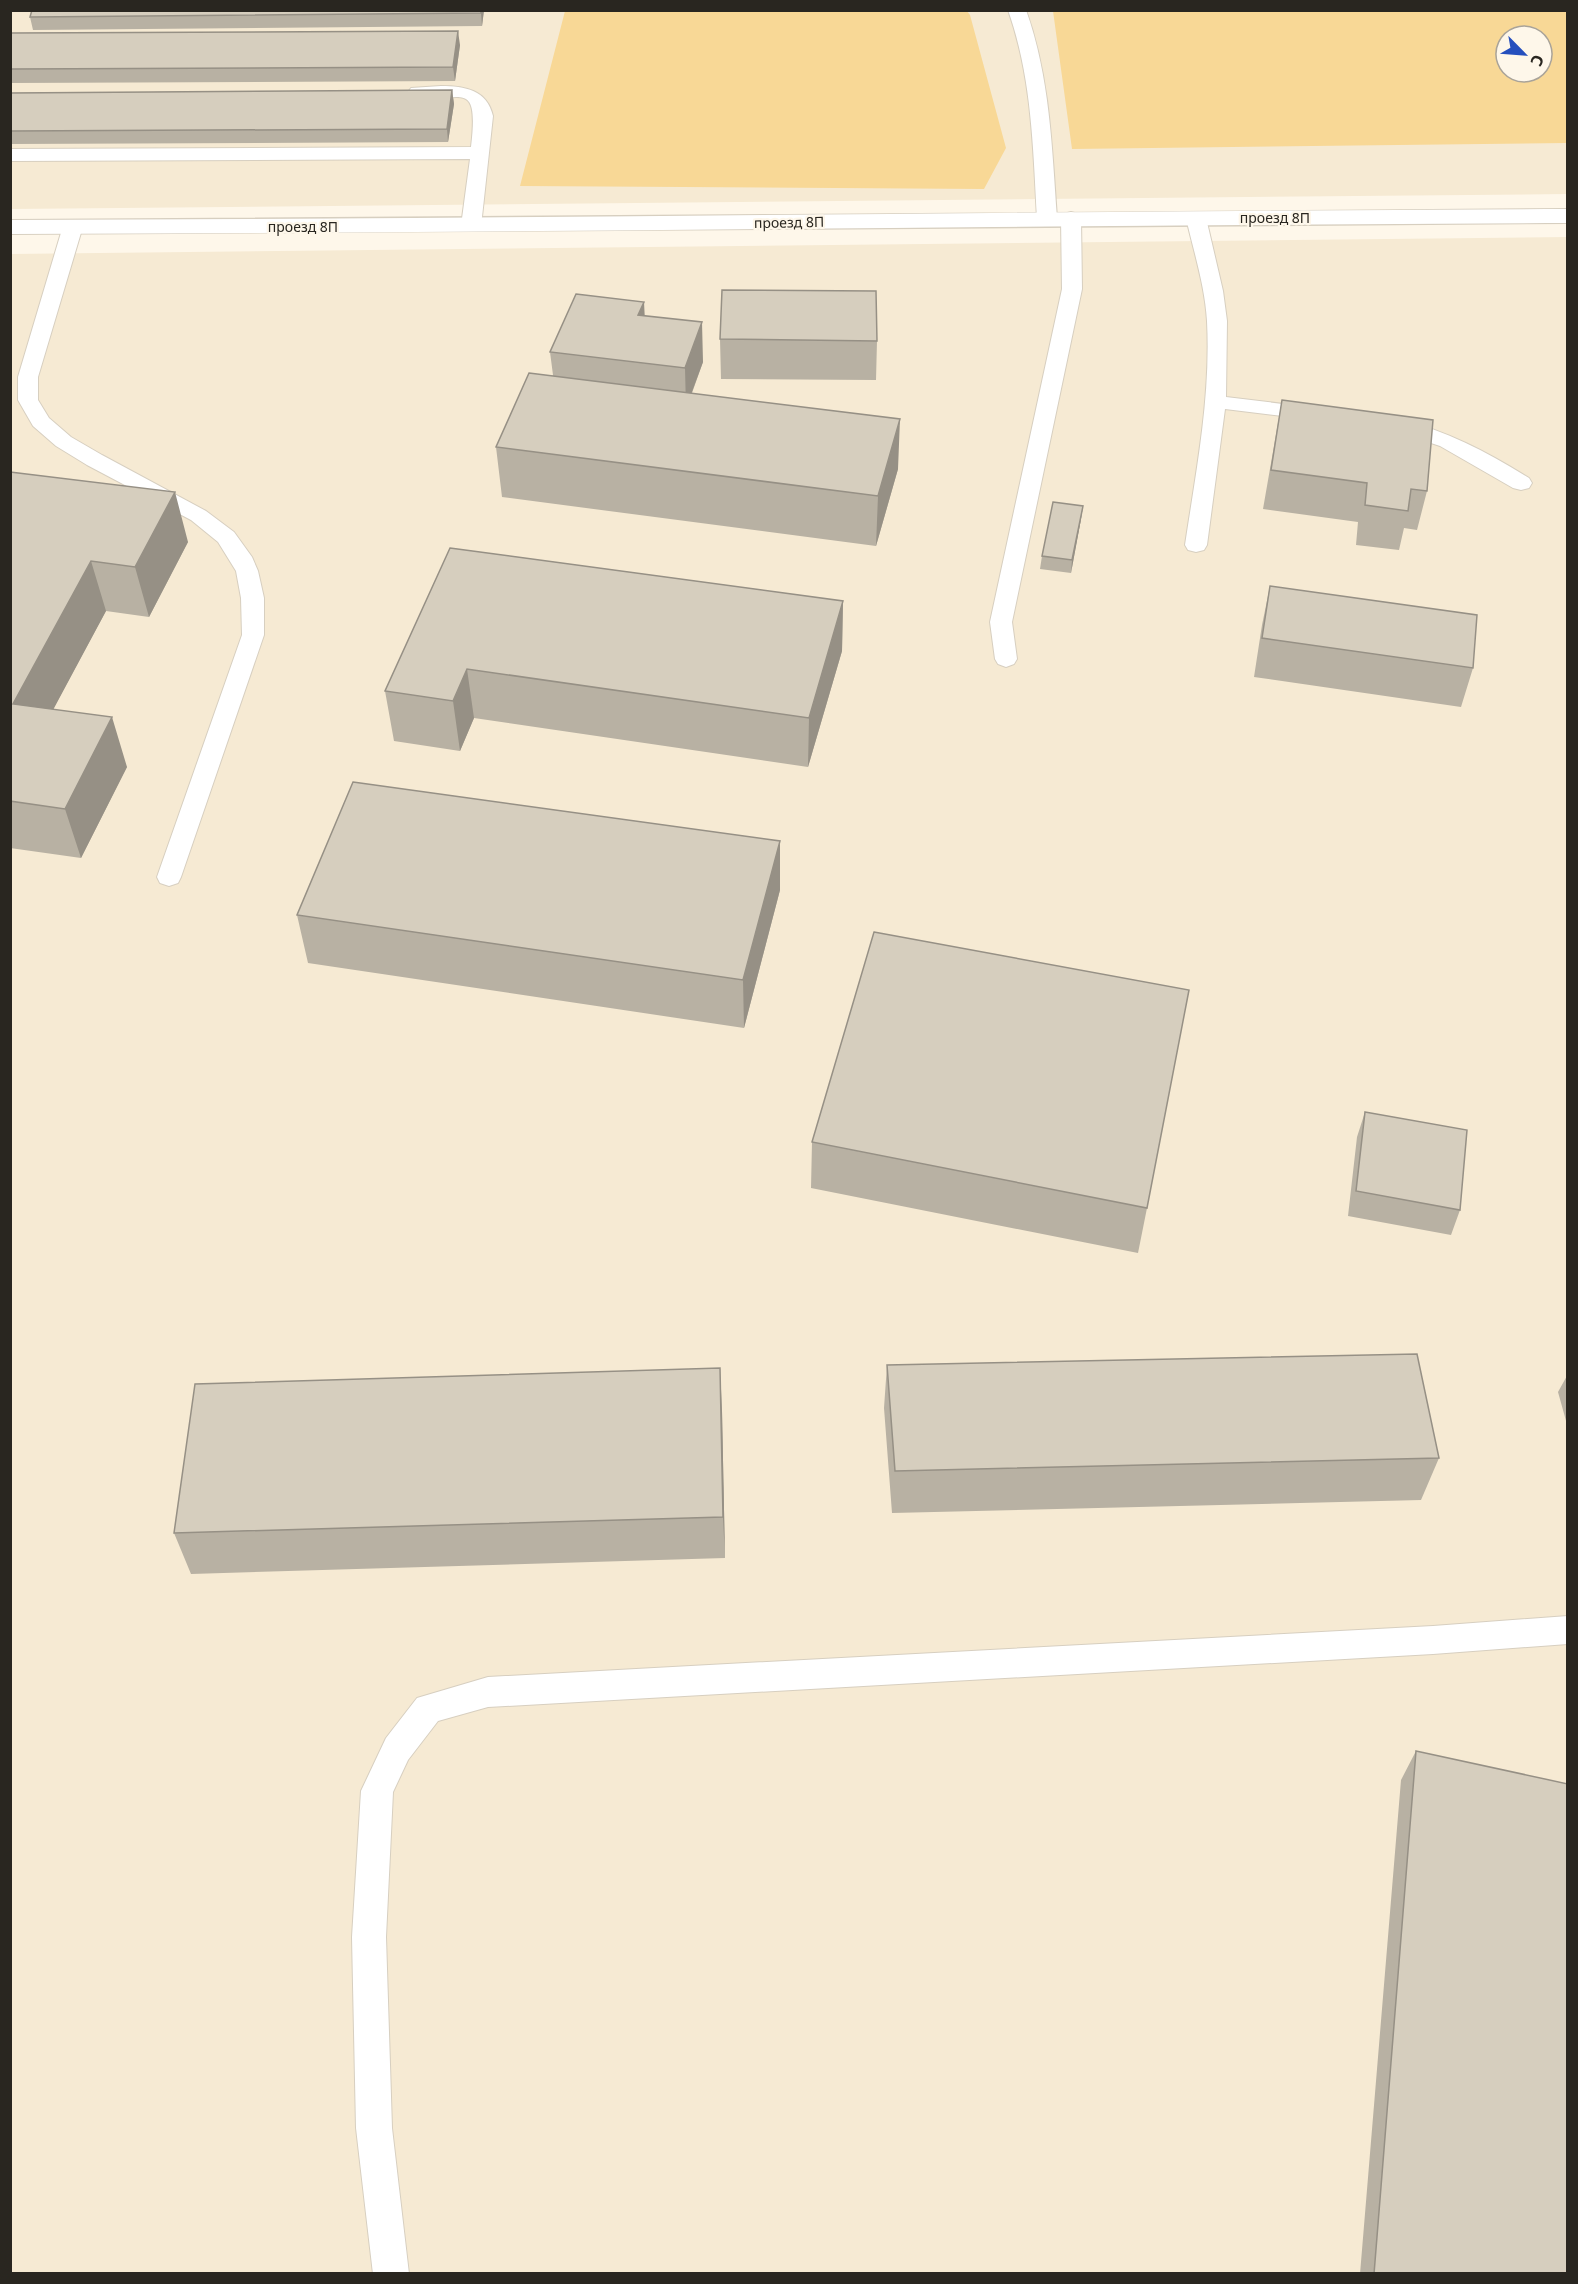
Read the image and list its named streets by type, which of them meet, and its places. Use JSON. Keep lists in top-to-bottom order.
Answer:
{
  "streets": {
    "street": ["проезд 8П"]
  },
  "north": "bottom right"
}
